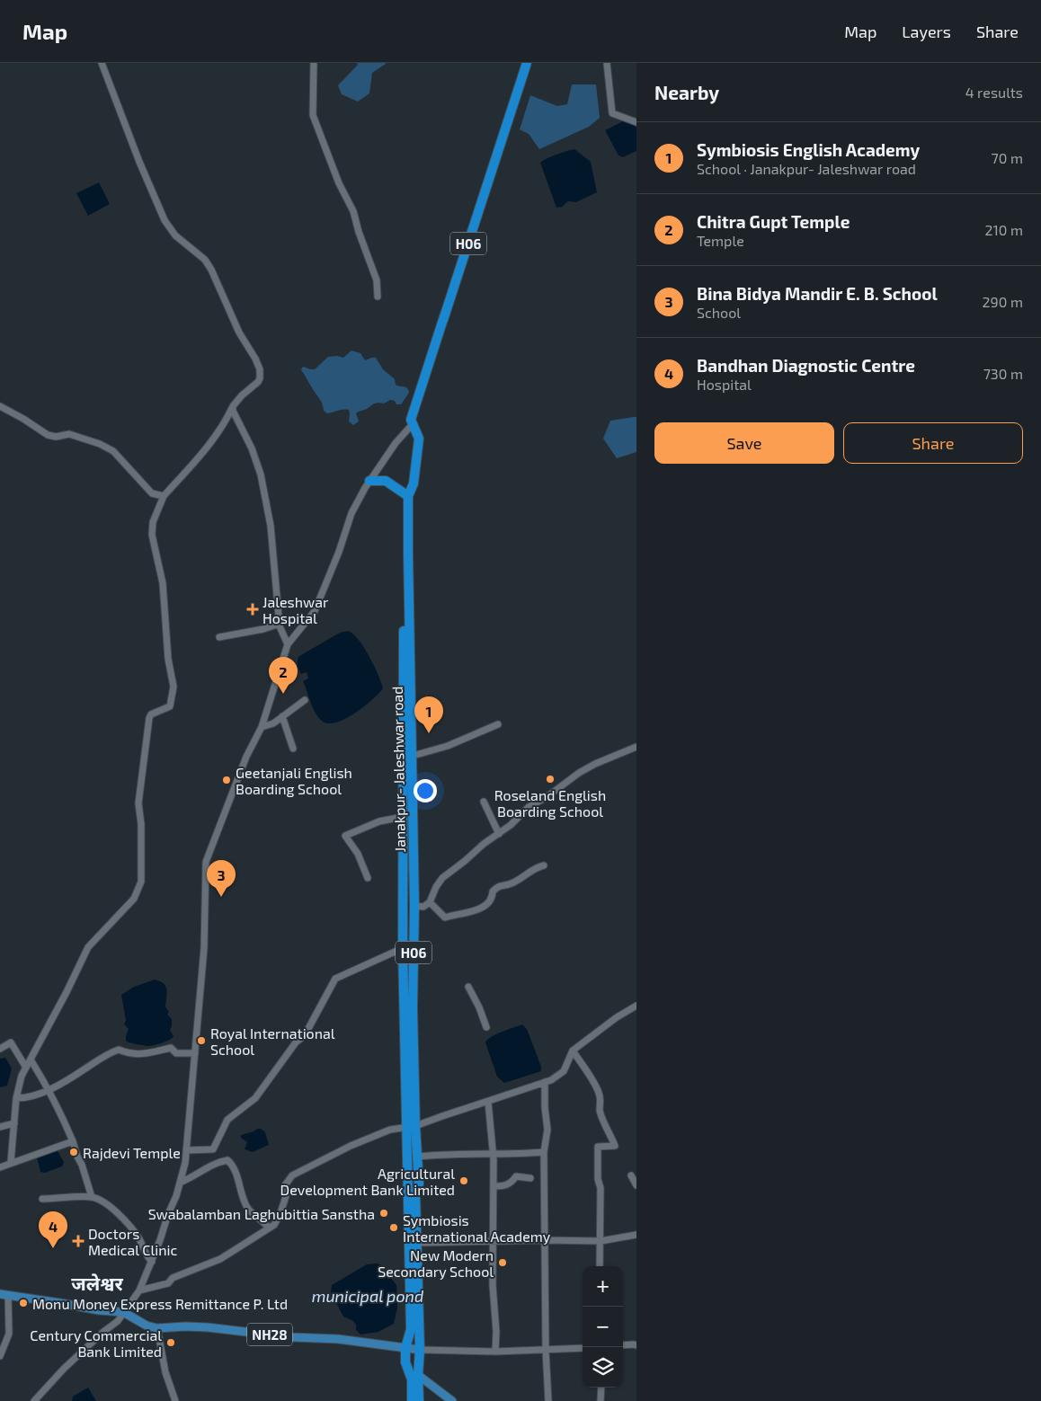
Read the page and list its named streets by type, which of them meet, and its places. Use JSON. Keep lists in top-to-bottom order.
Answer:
{
  "streets": {
    "highway": ["H06", "Janakpur- Jaleshwar road"],
    "main road": ["NH28"]
  },
  "crossings": [
    ["H06", "Janakpur- Jaleshwar road"],
    ["H06", "NH28"],
    ["Janakpur- Jaleshwar road", "NH28"]
  ],
  "districts": ["जलेश्वर"],
  "water": ["municipal pond"],
  "places": {
    "health": ["Jaleshwar Hospital", "Doctors Medical Clinic"],
    "other": [
      "Roseland English Boarding School",
      "Geetanjali English Boarding School",
      "Royal International School",
      "Rajdevi Temple",
      "Agricultural Development Bank Limited",
      "Swabalamban Laghubittia Sanstha",
      "Symbiosis International Academy",
      "New Modern Secondary School",
      "Monu Money Express Remittance P. Ltd",
      "Century Commercial Bank Limited"
    ]
  },
  "page": {
    "header": "Map",
    "nav": ["Map", "Layers", "Share"],
    "heading": ["Nearby", "4 results"],
    "list": [
      {
        "mark": "1",
        "name": "Symbiosis English Academy",
        "note": "School · Janakpur- Jaleshwar road",
        "value": "70 m"
      },
      {
        "mark": "2",
        "name": "Chitra Gupt Temple",
        "note": "Temple",
        "value": "210 m"
      },
      {
        "mark": "3",
        "name": "Bina Bidya Mandir E. B. School",
        "note": "School",
        "value": "290 m"
      },
      {
        "mark": "4",
        "name": "Bandhan Diagnostic Centre",
        "note": "Hospital",
        "value": "730 m"
      }
    ],
    "buttons": ["Save", "Share"],
    "pins": [
      "2",
      "1",
      "3",
      "4"
    ],
    "map_buttons": ["+", "−"]
  }
}
